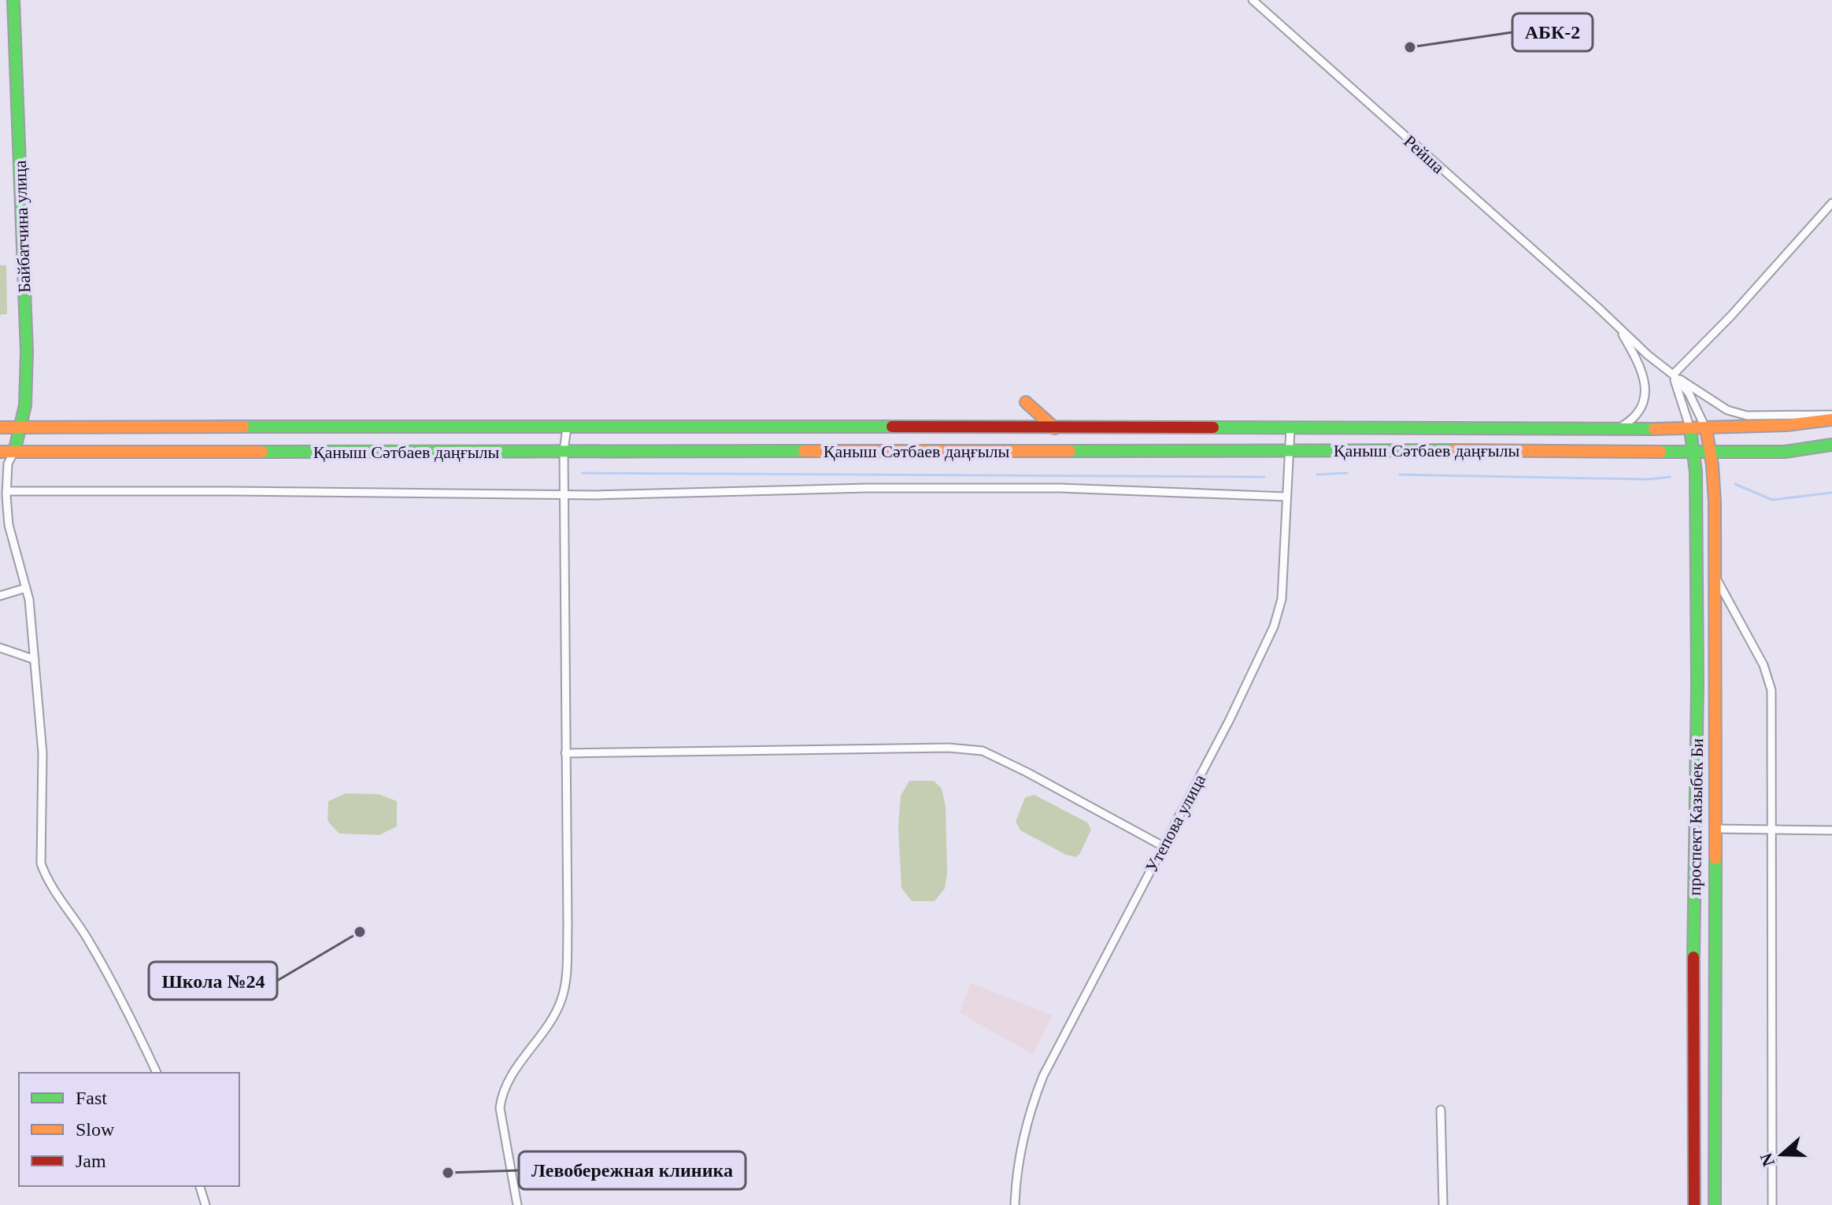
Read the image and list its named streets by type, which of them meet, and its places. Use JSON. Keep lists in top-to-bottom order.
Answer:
{
  "streets": {
    "main road": ["Байбатчина улица", "Қаныш Сәтбаев даңғылы", "проспект Казыбек Би"],
    "street": ["Рейша", "Утепова улица"]
  },
  "crossings": [
    ["Байбатчина улица", "Қаныш Сәтбаев даңғылы"],
    ["Қаныш Сәтбаев даңғылы", "проспект Казыбек Би"],
    ["Қаныш Сәтбаев даңғылы", "Утепова улица"]
  ],
  "places": ["АБК-2", "Школа №24", "Левобережная клиника"],
  "legend": ["Fast", "Slow", "Jam"],
  "north": "left"
}
